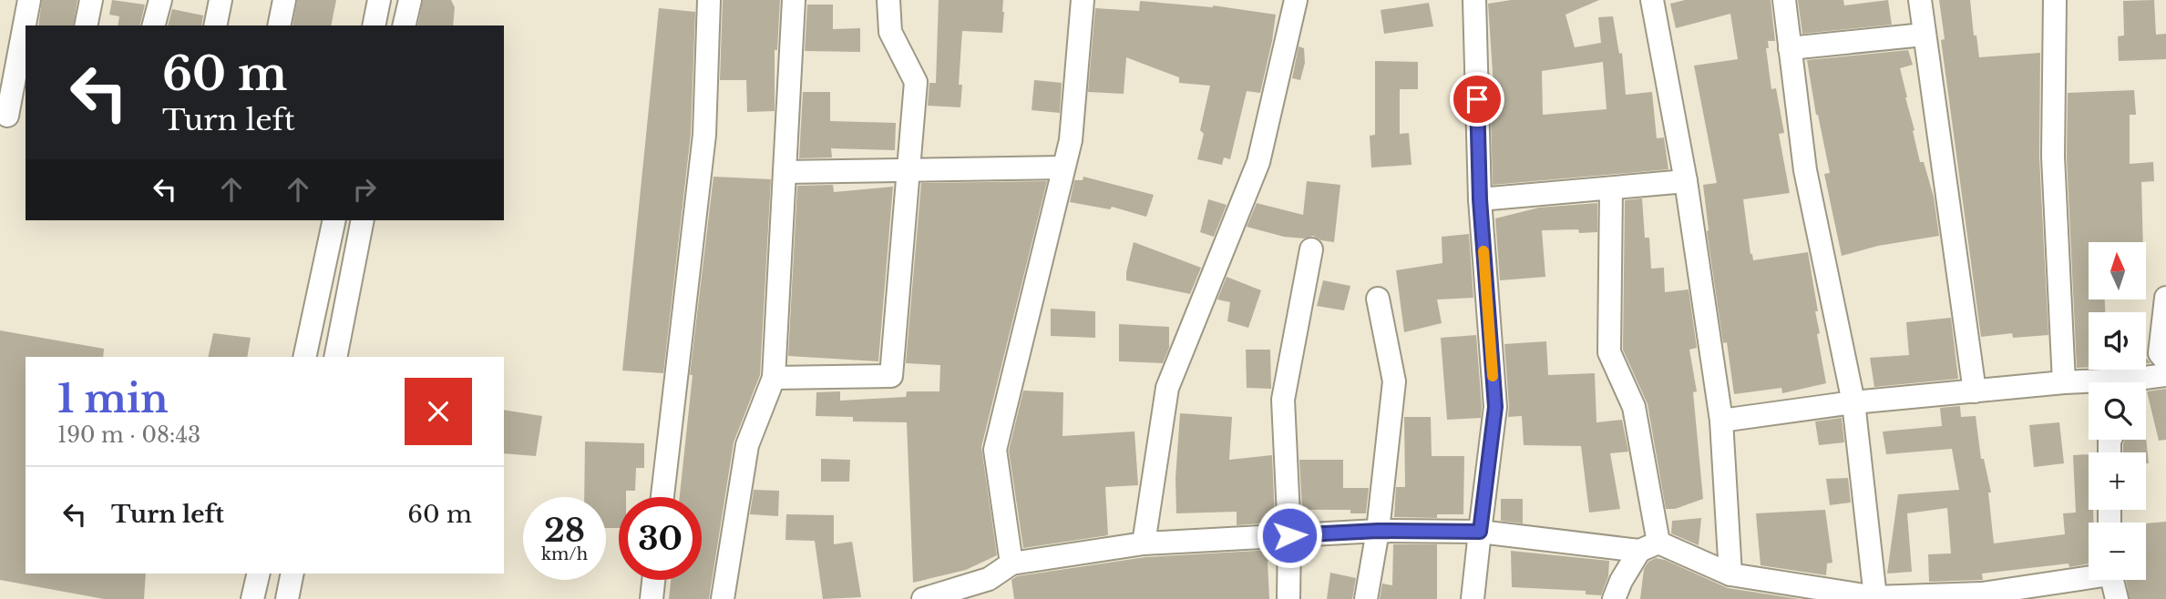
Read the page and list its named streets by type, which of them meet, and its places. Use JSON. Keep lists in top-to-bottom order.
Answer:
{
  "north": "top",
  "page": {
    "turn": ["60 m", "Turn left"],
    "map_buttons": ["+", "−"],
    "heading": ["1 min", "190 m · 08:43"],
    "list": [
      {
        "name": "Turn left",
        "value": "60 m"
      }
    ],
    "speed": "28 km/h",
    "limit": "30"
  }
}
